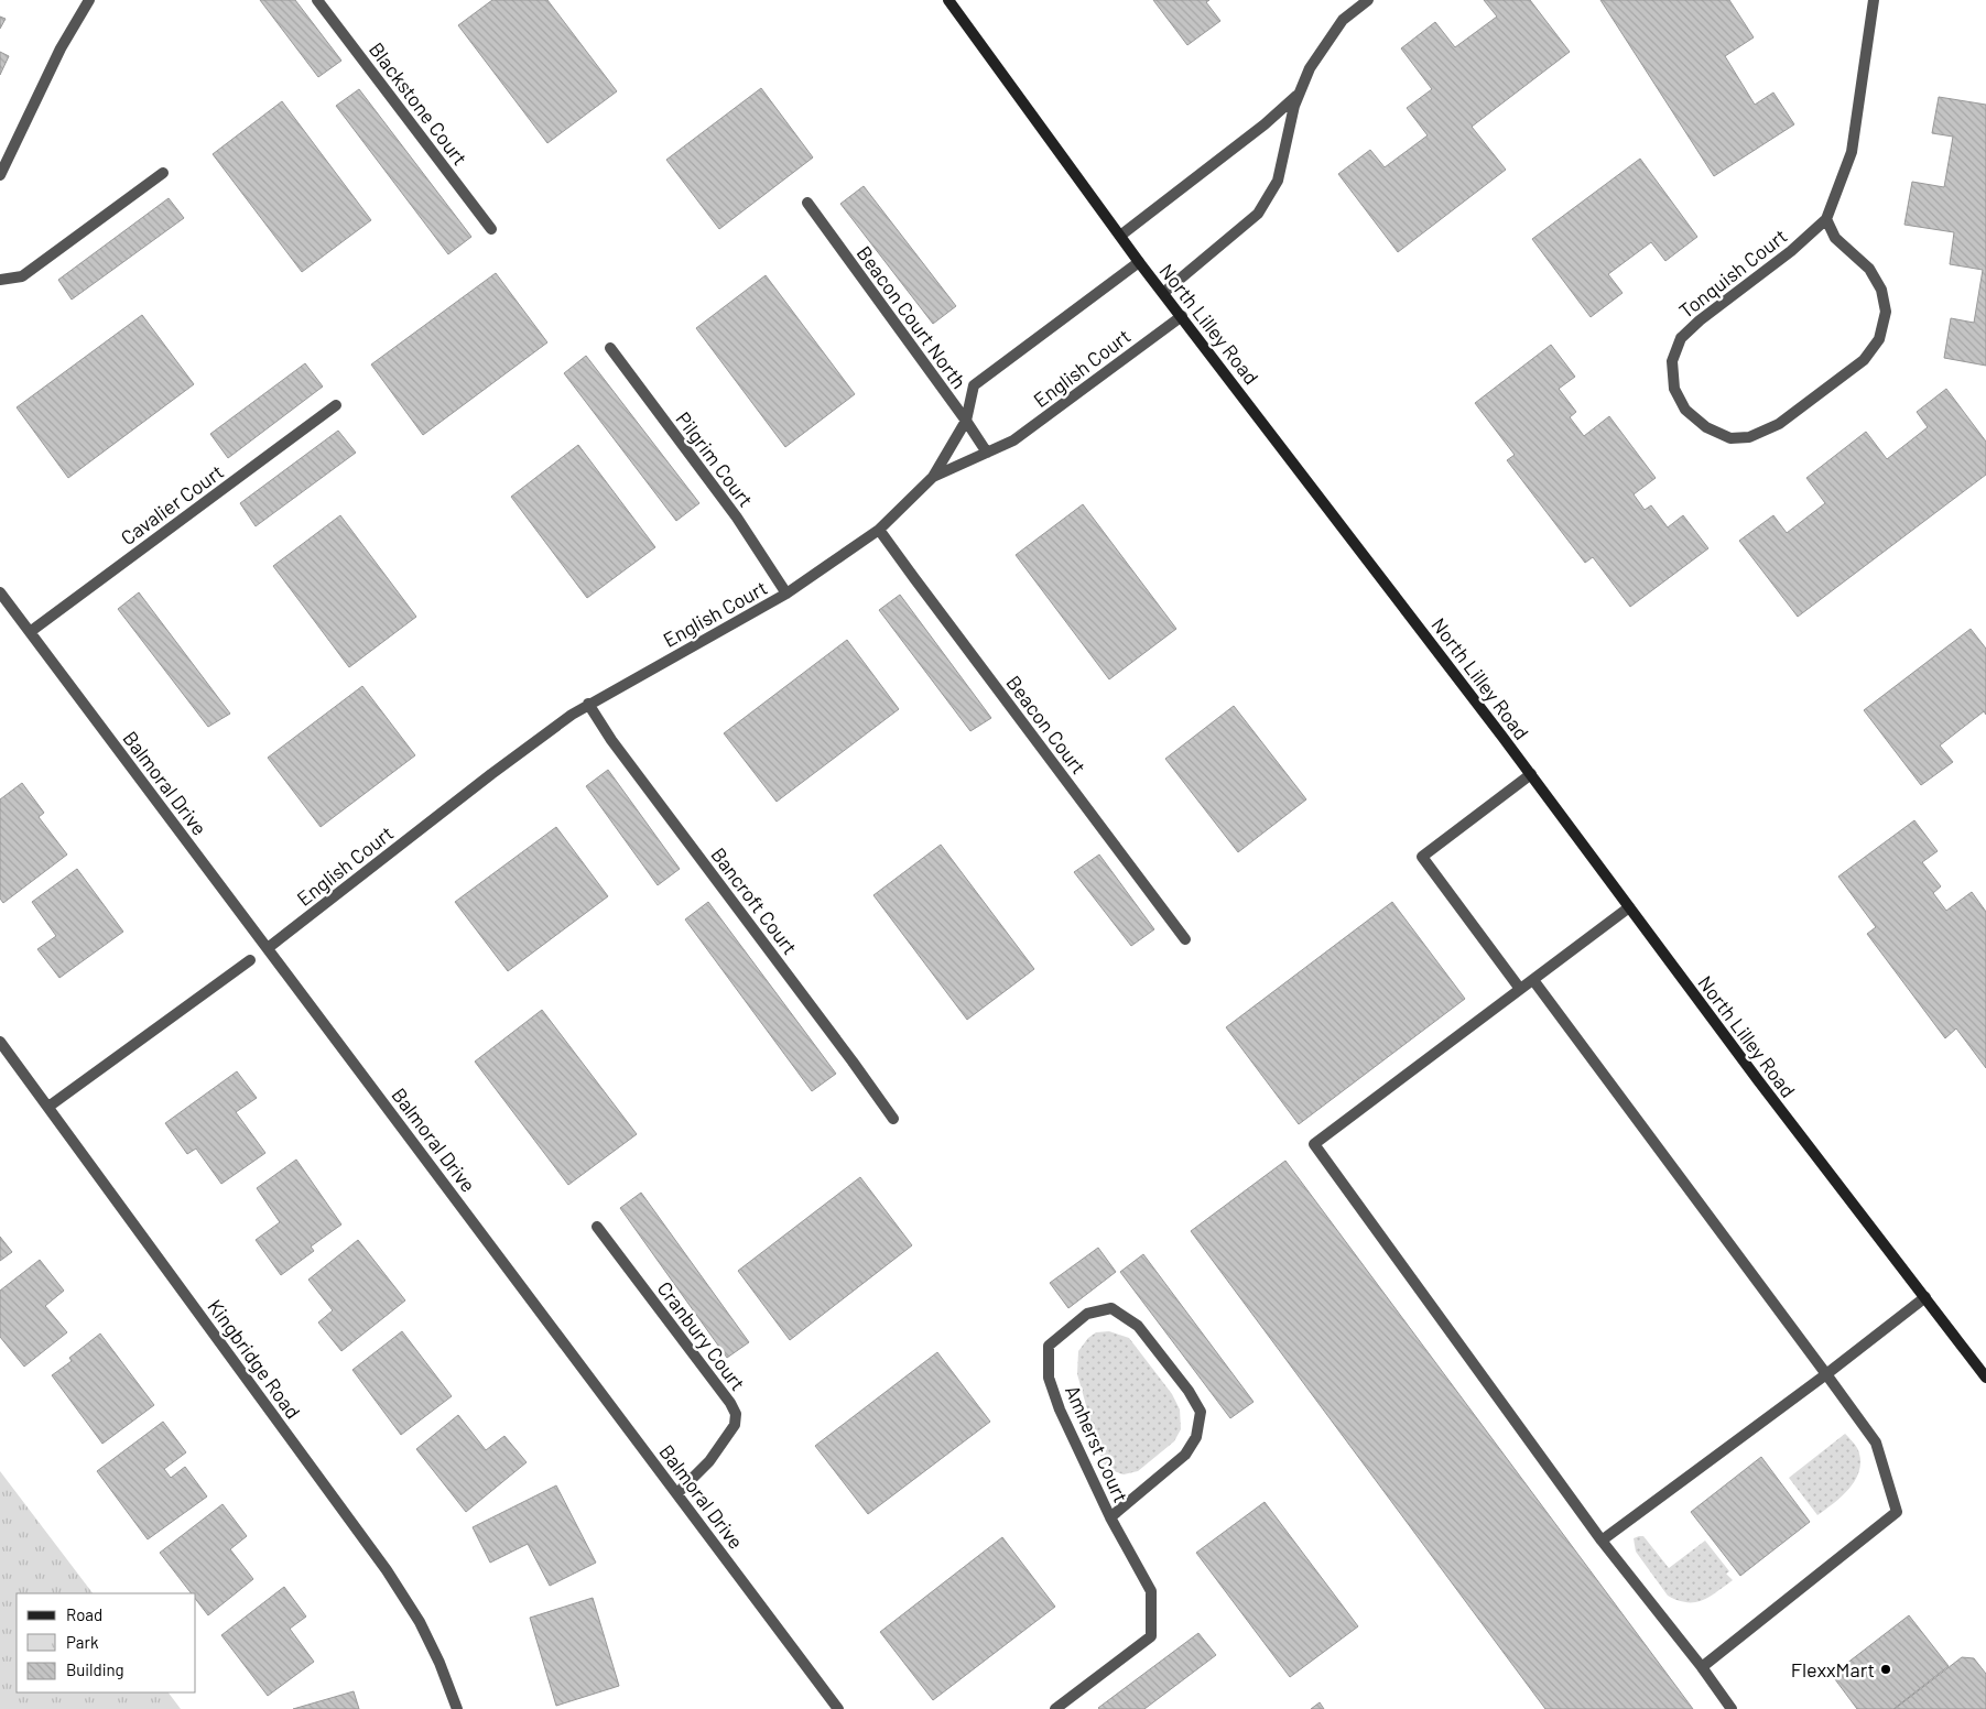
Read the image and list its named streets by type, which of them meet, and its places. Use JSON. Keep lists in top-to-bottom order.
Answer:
{
  "streets": {
    "street": [
      "Blackstone Court",
      "Tonquish Court",
      "Beacon Court North",
      "North Lilley Road",
      "English Court",
      "Pilgrim Court",
      "Cavalier Court",
      "Beacon Court",
      "Balmoral Drive",
      "Bancroft Court",
      "Cranbury Court",
      "Kingbridge Road",
      "Amherst Court"
    ]
  },
  "crossings": [
    ["Beacon Court North", "English Court"],
    ["North Lilley Road", "English Court"],
    ["English Court", "Pilgrim Court"],
    ["English Court", "Beacon Court"],
    ["English Court", "Balmoral Drive"],
    ["English Court", "Bancroft Court"],
    ["Cavalier Court", "Balmoral Drive"],
    ["Balmoral Drive", "Cranbury Court"]
  ],
  "places": ["FlexxMart"],
  "legend": ["Road", "Park", "Building"]
}
